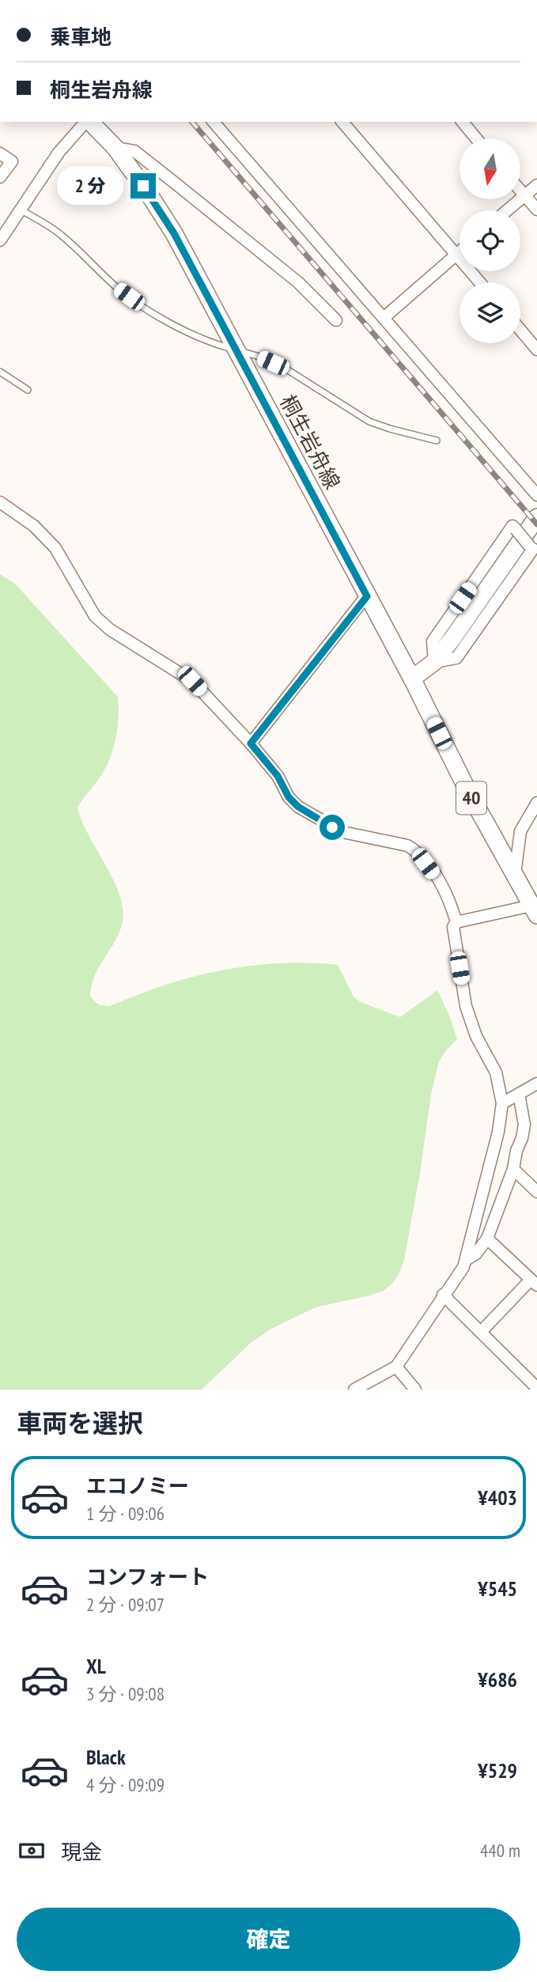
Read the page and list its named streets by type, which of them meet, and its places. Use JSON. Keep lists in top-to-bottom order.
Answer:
{
  "streets": {
    "main road": ["桐生岩舟線", "40"]
  },
  "crossings": [
    ["桐生岩舟線", "40"]
  ],
  "north": "bottom",
  "page": {
    "banner": ["乗車地", "桐生岩舟線"],
    "bubble": "2 分",
    "heading": "車両を選択",
    "list": [
      {
        "name": "エコノミー",
        "note": "1 分 · 09:06",
        "value": "¥403"
      },
      {
        "name": "コンフォート",
        "note": "2 分 · 09:07",
        "value": "¥545"
      },
      {
        "name": "XL",
        "note": "3 分 · 09:08",
        "value": "¥686"
      },
      {
        "name": "Black",
        "note": "4 分 · 09:09",
        "value": "¥529"
      }
    ],
    "pay": ["現金", "440 m"],
    "buttons": "確定"
  }
}
